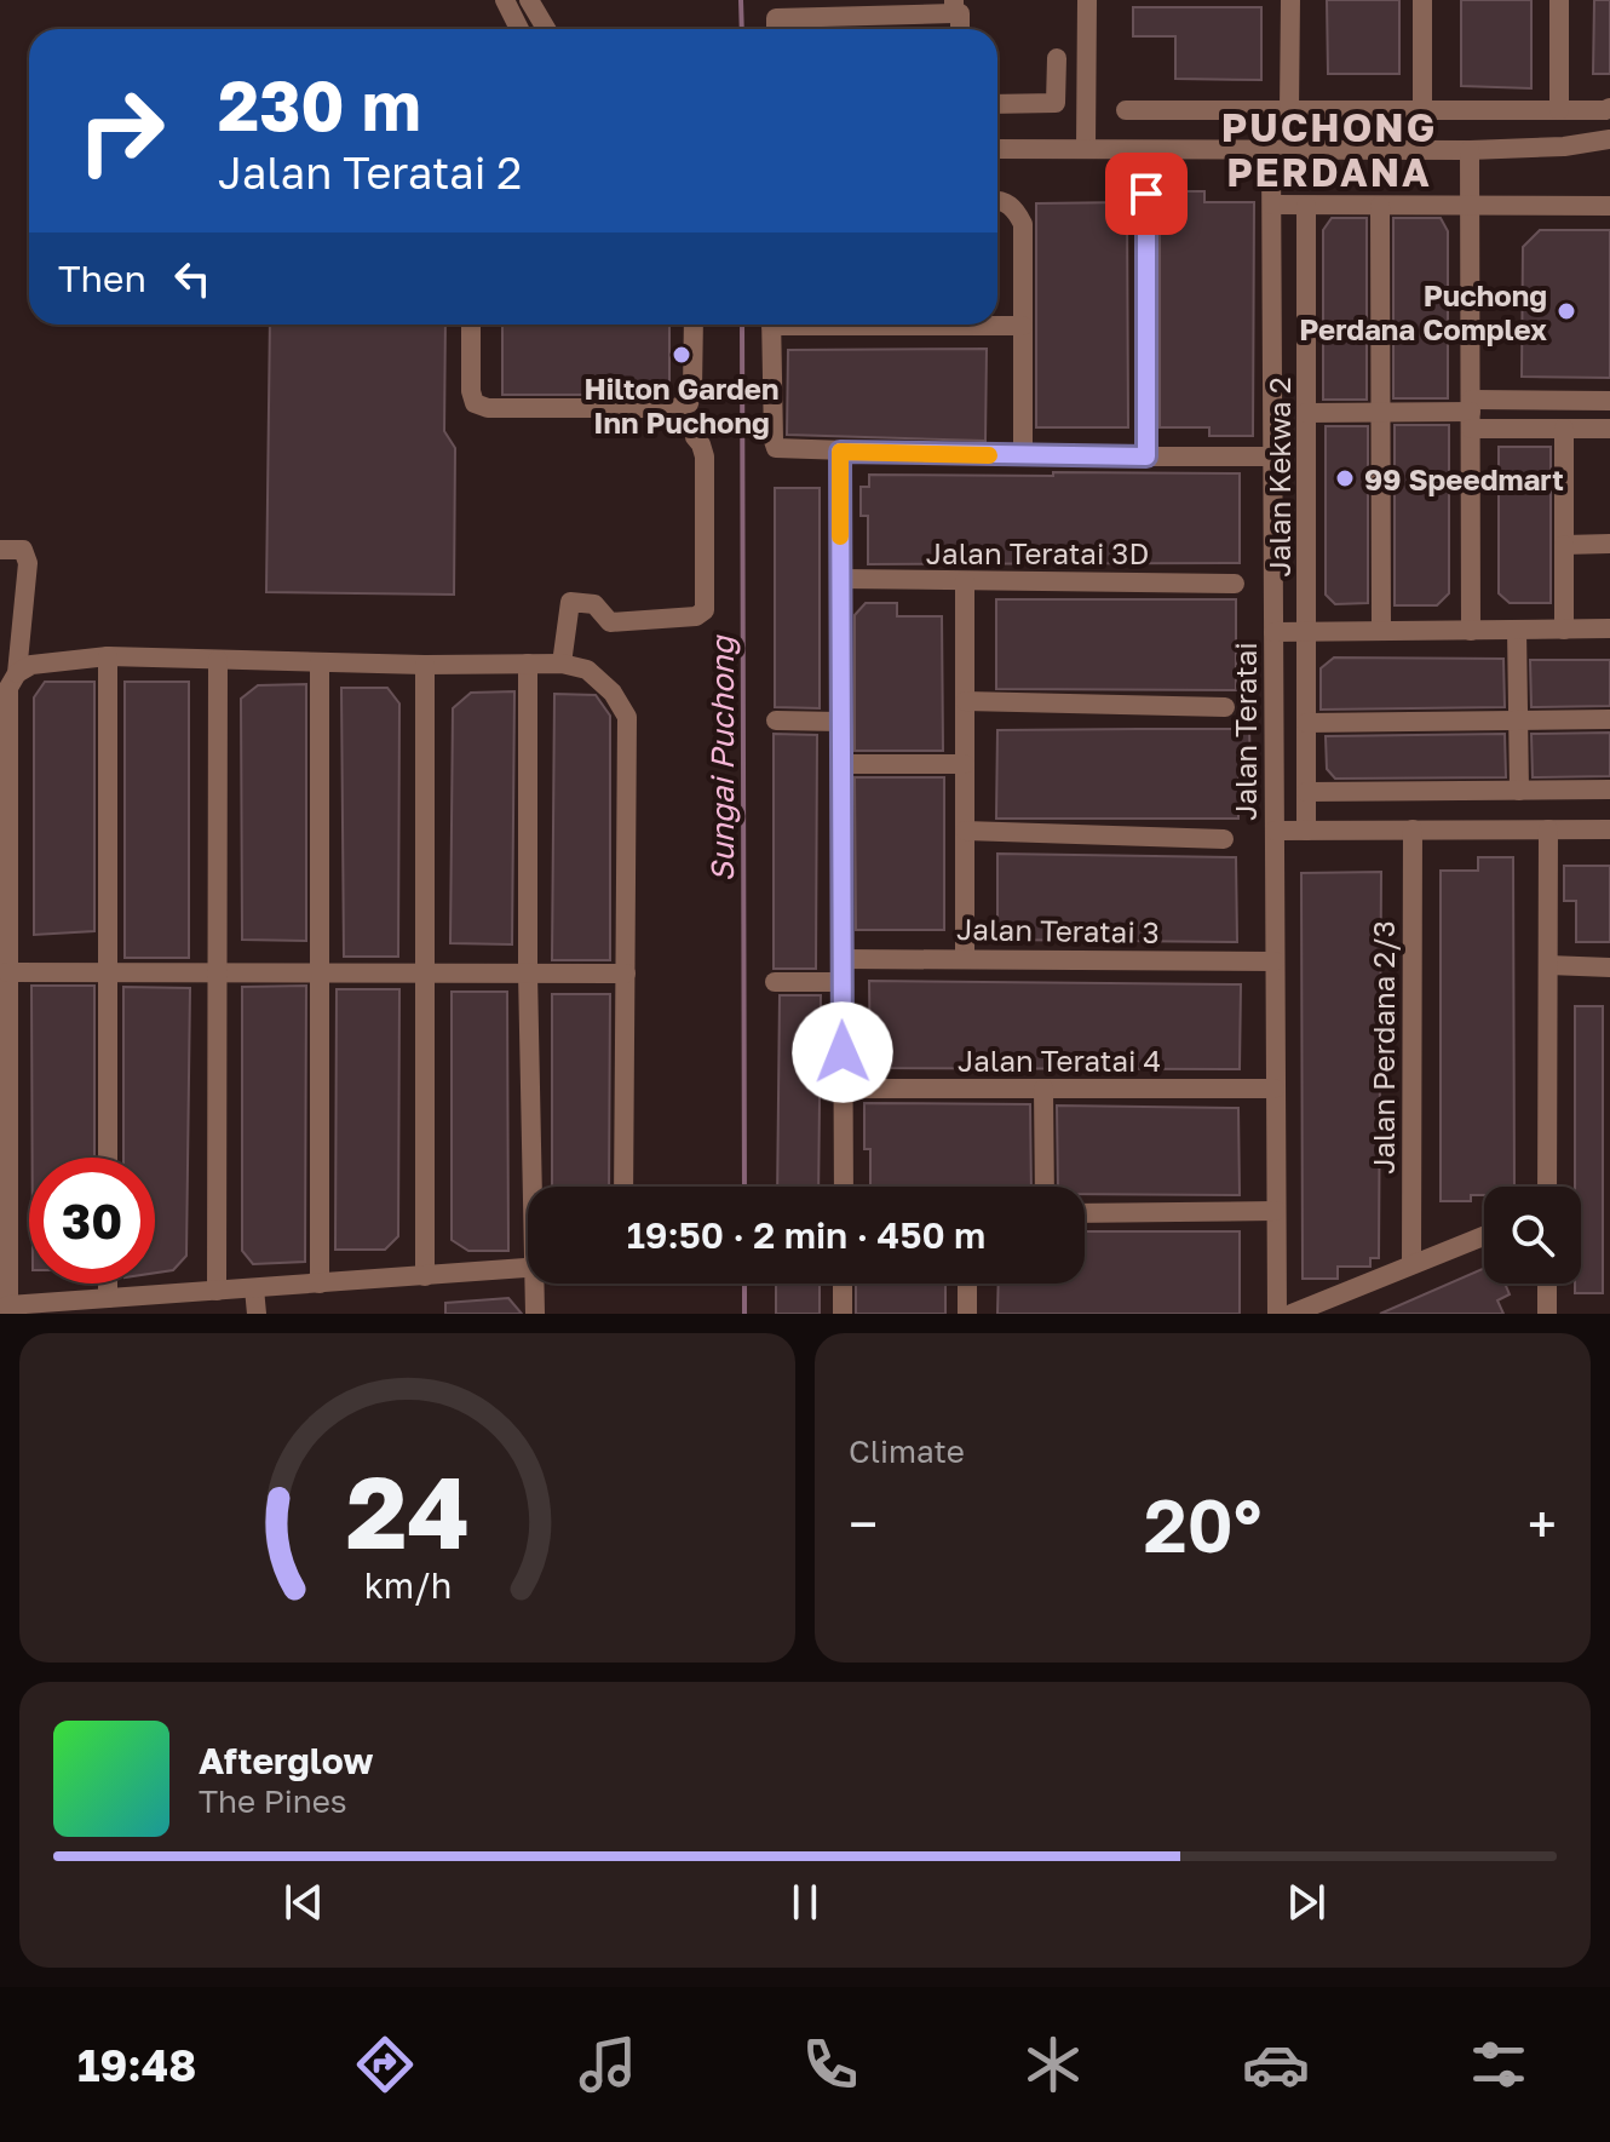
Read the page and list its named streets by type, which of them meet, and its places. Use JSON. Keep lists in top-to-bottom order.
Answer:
{
  "streets": {
    "street": [
      "Jalan Kekwa 2",
      "Jalan Teratai 3D",
      "Jalan Teratai",
      "Jalan Teratai 3",
      "Jalan Perdana 2/3",
      "Jalan Teratai 4"
    ]
  },
  "crossings": [
    ["Jalan Teratai", "Jalan Teratai 3"],
    ["Jalan Teratai", "Jalan Teratai 4"]
  ],
  "districts": ["PUCHONG PERDANA"],
  "water": ["Sungai Puchong"],
  "places": ["Puchong Perdana Complex", "Hilton Garden Inn Puchong", "99 Speedmart"],
  "page": {
    "turn": ["230 m", "Jalan Teratai 2"],
    "then": "Then",
    "limit": "30",
    "trip": "19:50 · 2 min · 450 m",
    "tile": "Climate",
    "heat": ["−", "20°", "+"],
    "song": ["Afterglow", "The Pines"],
    "tabs": "19:48",
    "gauge": ["24", "km/h"]
  }
}
